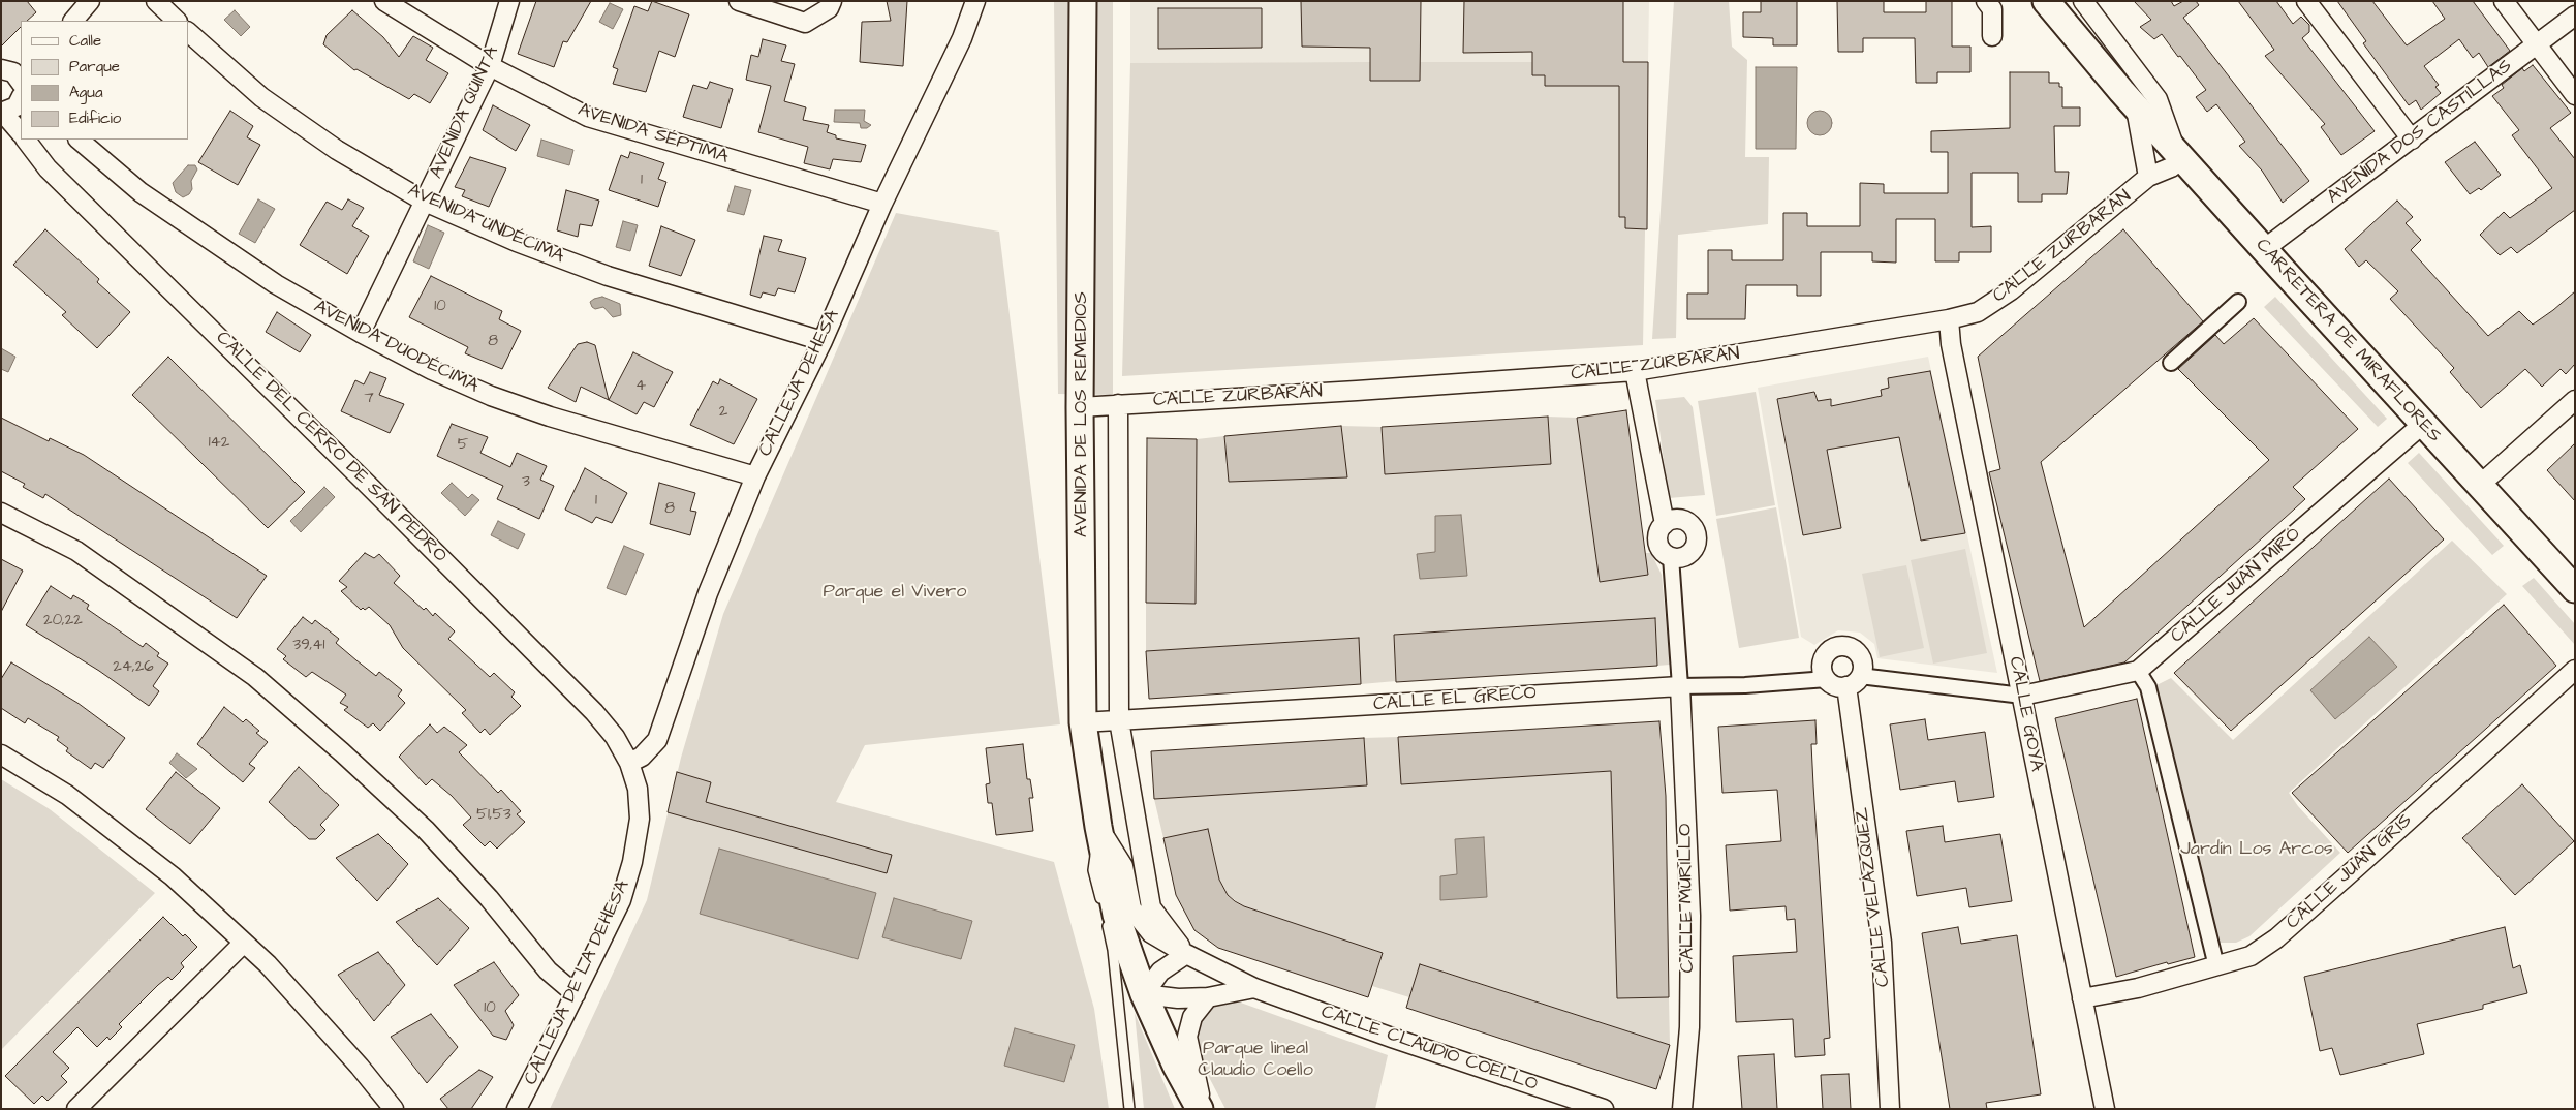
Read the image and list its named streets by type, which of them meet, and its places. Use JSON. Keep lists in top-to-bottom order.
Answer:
{
  "streets": {
    "main road": ["CARRETERA DE MIRAFLORES", "AVENIDA DE LOS REMEDIOS"],
    "street": [
      "AVENIDA QUINTA",
      "AVENIDA DOS CASTILLAS",
      "AVENIDA SÉPTIMA",
      "AVENIDA UNDÉCIMA",
      "CALLE ZURBARÁN",
      "AVENIDA DUODÉCIMA",
      "CALLEJA DEHESA",
      "CALLE DEL CERRO DE SAN PEDRO",
      "CALLE JUAN MIRÓ",
      "CALLE EL GRECO",
      "CALLE GOYA",
      "CALLE JUAN GRIS",
      "CALLE VELÁZQUEZ",
      "CALLE MURILLO",
      "CALLEJA DE LA DEHESA",
      "CALLE CLAUDIO COELLO"
    ]
  },
  "crossings": [
    ["AVENIDA QUINTA", "AVENIDA SÉPTIMA"],
    ["AVENIDA QUINTA", "AVENIDA UNDÉCIMA"],
    ["AVENIDA QUINTA", "AVENIDA DUODÉCIMA"],
    ["AVENIDA DOS CASTILLAS", "CARRETERA DE MIRAFLORES"],
    ["AVENIDA SÉPTIMA", "CALLEJA DEHESA"],
    ["AVENIDA UNDÉCIMA", "CALLEJA DEHESA"],
    ["CALLE ZURBARÁN", "CARRETERA DE MIRAFLORES"],
    ["CALLE ZURBARÁN", "AVENIDA DE LOS REMEDIOS"],
    ["CALLE ZURBARÁN", "CALLE GOYA"],
    ["CARRETERA DE MIRAFLORES", "CALLE JUAN MIRÓ"],
    ["AVENIDA DUODÉCIMA", "CALLEJA DEHESA"],
    ["CALLEJA DEHESA", "CALLE DEL CERRO DE SAN PEDRO"],
    ["CALLEJA DEHESA", "CALLEJA DE LA DEHESA"],
    ["AVENIDA DE LOS REMEDIOS", "CALLE EL GRECO"],
    ["AVENIDA DE LOS REMEDIOS", "CALLE CLAUDIO COELLO"],
    ["CALLE DEL CERRO DE SAN PEDRO", "CALLEJA DE LA DEHESA"],
    ["CALLE JUAN MIRÓ", "CALLE GOYA"],
    ["CALLE EL GRECO", "CALLE VELÁZQUEZ"],
    ["CALLE EL GRECO", "CALLE MURILLO"],
    ["CALLE GOYA", "CALLE JUAN GRIS"]
  ],
  "parks": ["Parque el Vivero", "Jardín Los Arcos", "Parque lineal Claudio Coello"],
  "house_numbers": [
    "1",
    "10",
    "8",
    "4",
    "7",
    "2",
    "142",
    "5",
    "3",
    "1",
    "8",
    "20,22",
    "39,41",
    "24,26",
    "51,53",
    "10"
  ],
  "legend": [
    "Calle",
    "Parque",
    "Agua",
    "Edificio"
  ]
}
